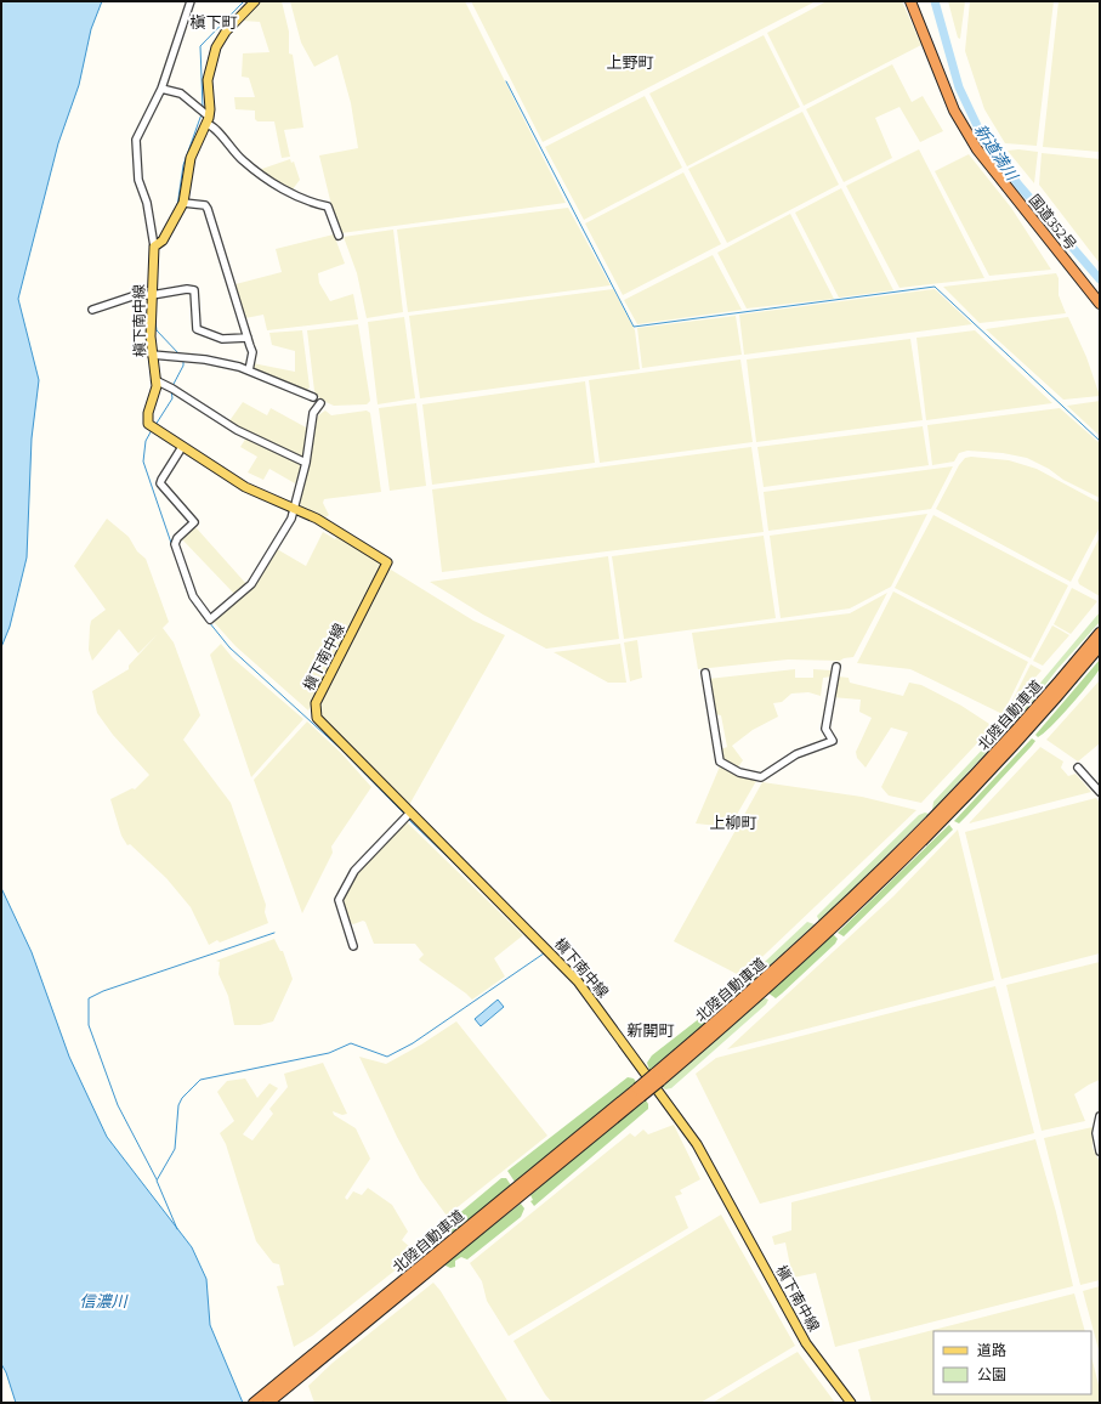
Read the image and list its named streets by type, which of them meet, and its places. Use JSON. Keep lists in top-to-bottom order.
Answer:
{
  "streets": {
    "highway": ["国道352号", "北陸自動車道"],
    "main road": ["槇下南中線"]
  },
  "districts": [
    "槇下町",
    "上野町",
    "上柳町",
    "新開町"
  ],
  "water": ["新道満川", "信濃川"],
  "legend": ["道路", "公園"]
}
